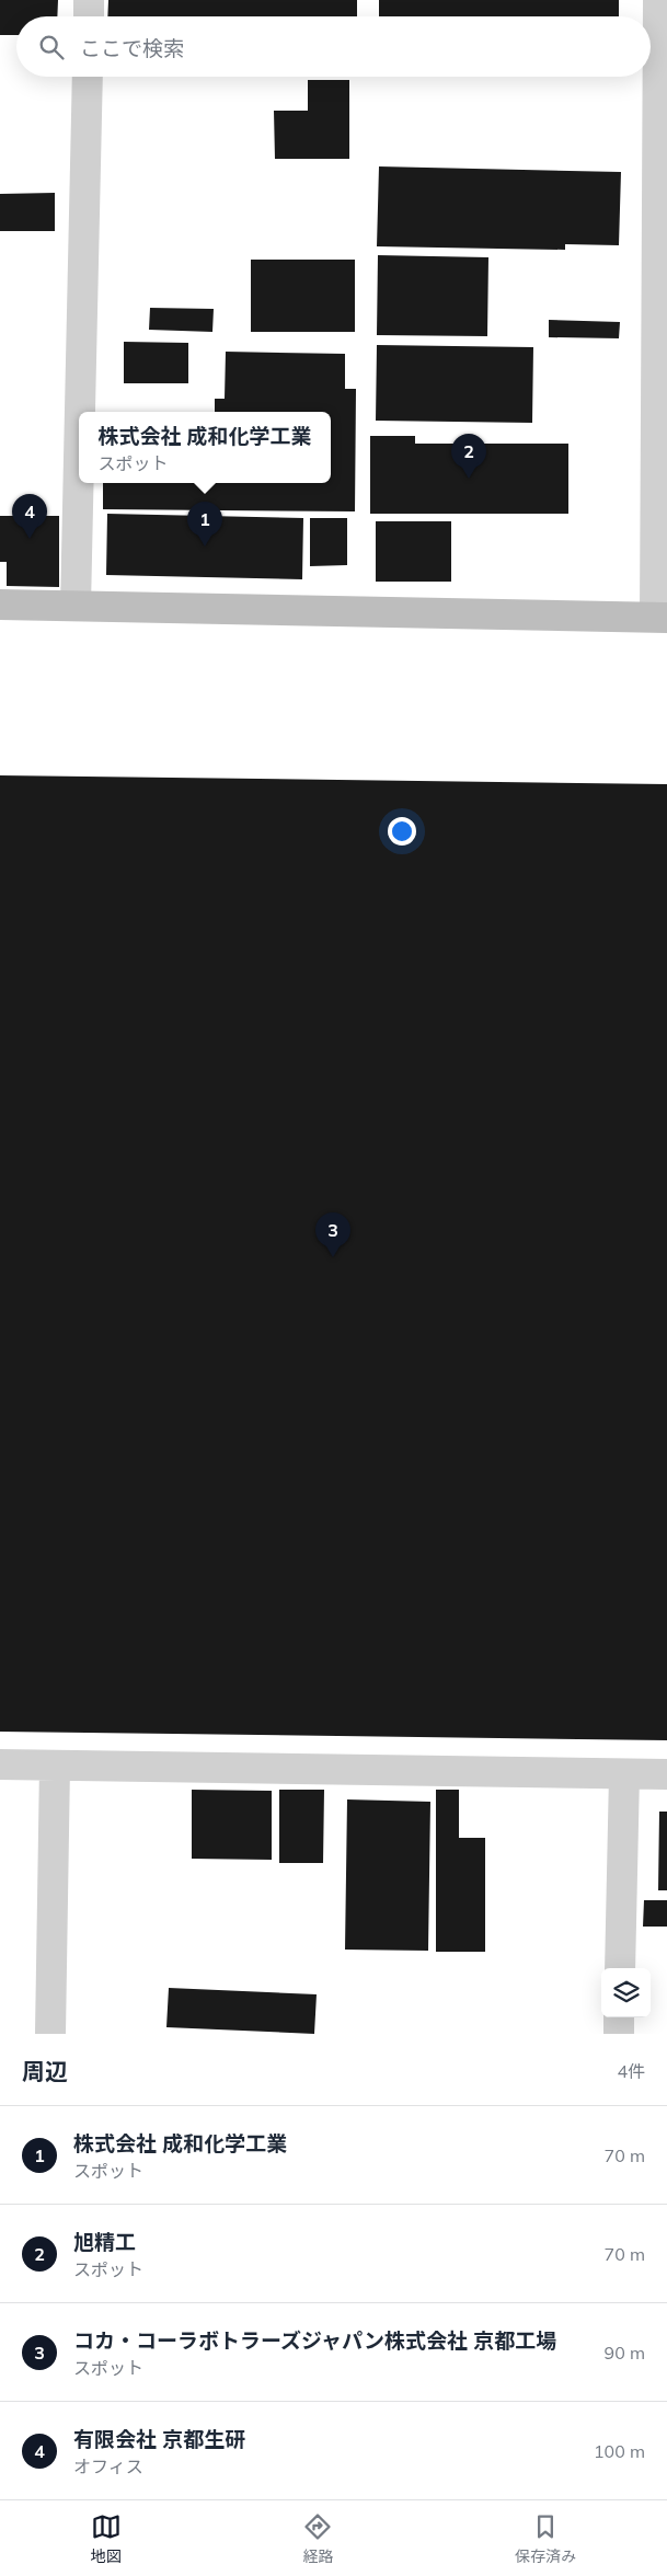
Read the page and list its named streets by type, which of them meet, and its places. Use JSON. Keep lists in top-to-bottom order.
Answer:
{
  "page": {
    "search": "ここで検索",
    "popup": ["株式会社 成和化学工業", "スポット"],
    "pins": [
      "2",
      "4",
      "1",
      "3"
    ],
    "heading": ["周辺", "4件"],
    "list": [
      {
        "mark": "1",
        "name": "株式会社 成和化学工業",
        "note": "スポット",
        "value": "70 m"
      },
      {
        "mark": "2",
        "name": "旭精工",
        "note": "スポット",
        "value": "70 m"
      },
      {
        "mark": "3",
        "name": "コカ・コーラボトラーズジャパン株式会社 京都工場",
        "note": "スポット",
        "value": "90 m"
      },
      {
        "mark": "4",
        "name": "有限会社 京都生研",
        "note": "オフィス",
        "value": "100 m"
      }
    ],
    "nav": ["地図", "経路", "保存済み"]
  }
}
